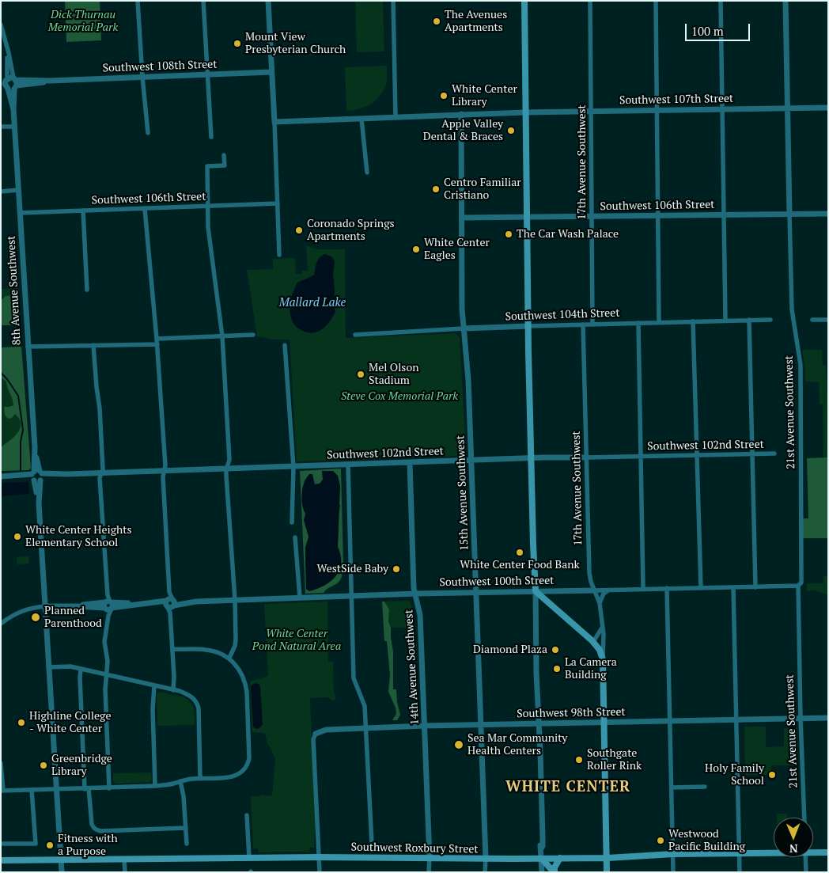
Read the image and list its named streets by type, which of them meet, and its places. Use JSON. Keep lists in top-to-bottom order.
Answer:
{
  "streets": {
    "main road": ["17th Avenue Southwest", "Southwest Roxbury Street"],
    "street": [
      "Southwest 108th Street",
      "Southwest 107th Street",
      "Southwest 106th Street",
      "8th Avenue Southwest",
      "Southwest 104th Street",
      "21st Avenue Southwest",
      "Southwest 102nd Street",
      "15th Avenue Southwest",
      "Southwest 100th Street",
      "14th Avenue Southwest",
      "Southwest 98th Street"
    ]
  },
  "crossings": [
    ["Southwest 108th Street", "8th Avenue Southwest"],
    ["Southwest 107th Street", "17th Avenue Southwest"],
    ["Southwest 107th Street", "21st Avenue Southwest"],
    ["Southwest 107th Street", "15th Avenue Southwest"],
    ["17th Avenue Southwest", "Southwest 106th Street"],
    ["17th Avenue Southwest", "Southwest 104th Street"],
    ["17th Avenue Southwest", "Southwest 102nd Street"],
    ["17th Avenue Southwest", "Southwest 100th Street"],
    ["17th Avenue Southwest", "Southwest 98th Street"],
    ["17th Avenue Southwest", "Southwest Roxbury Street"],
    ["Southwest 106th Street", "8th Avenue Southwest"],
    ["Southwest 106th Street", "21st Avenue Southwest"],
    ["Southwest 106th Street", "15th Avenue Southwest"],
    ["8th Avenue Southwest", "Southwest 102nd Street"],
    ["8th Avenue Southwest", "Southwest 100th Street"],
    ["8th Avenue Southwest", "Southwest Roxbury Street"],
    ["Southwest 104th Street", "15th Avenue Southwest"],
    ["21st Avenue Southwest", "Southwest 100th Street"],
    ["21st Avenue Southwest", "Southwest 98th Street"],
    ["Southwest 102nd Street", "15th Avenue Southwest"],
    ["Southwest 102nd Street", "14th Avenue Southwest"],
    ["15th Avenue Southwest", "Southwest 100th Street"],
    ["15th Avenue Southwest", "Southwest 98th Street"],
    ["15th Avenue Southwest", "Southwest Roxbury Street"],
    ["Southwest 100th Street", "14th Avenue Southwest"],
    ["14th Avenue Southwest", "Southwest 98th Street"],
    ["14th Avenue Southwest", "Southwest Roxbury Street"]
  ],
  "districts": ["WHITE CENTER"],
  "water": ["Mallard Lake"],
  "parks": ["Dick Thurnau Memorial Park", "Steve Cox Memorial Park", "White Center Pond Natural Area"],
  "places": [
    "The Avenues Apartments",
    "Mount View Presbyterian Church",
    "White Center Library",
    "Apple Valley Dental & Braces",
    "Centro Familiar Cristiano",
    "Coronado Springs Apartments",
    "The Car Wash Palace",
    "White Center Eagles",
    "Mel Olson Stadium",
    "White Center Heights Elementary School",
    "White Center Food Bank",
    "WestSide Baby",
    "Planned Parenthood",
    "Diamond Plaza",
    "La Camera Building",
    "Highline College - White Center",
    "Sea Mar Community Health Centers",
    "Southgate Roller Rink",
    "Greenbridge Library",
    "Holy Family School",
    "Westwood Pacific Building",
    "Fitness with a Purpose"
  ],
  "scale_bar": "100 m",
  "north": "bottom"
}
